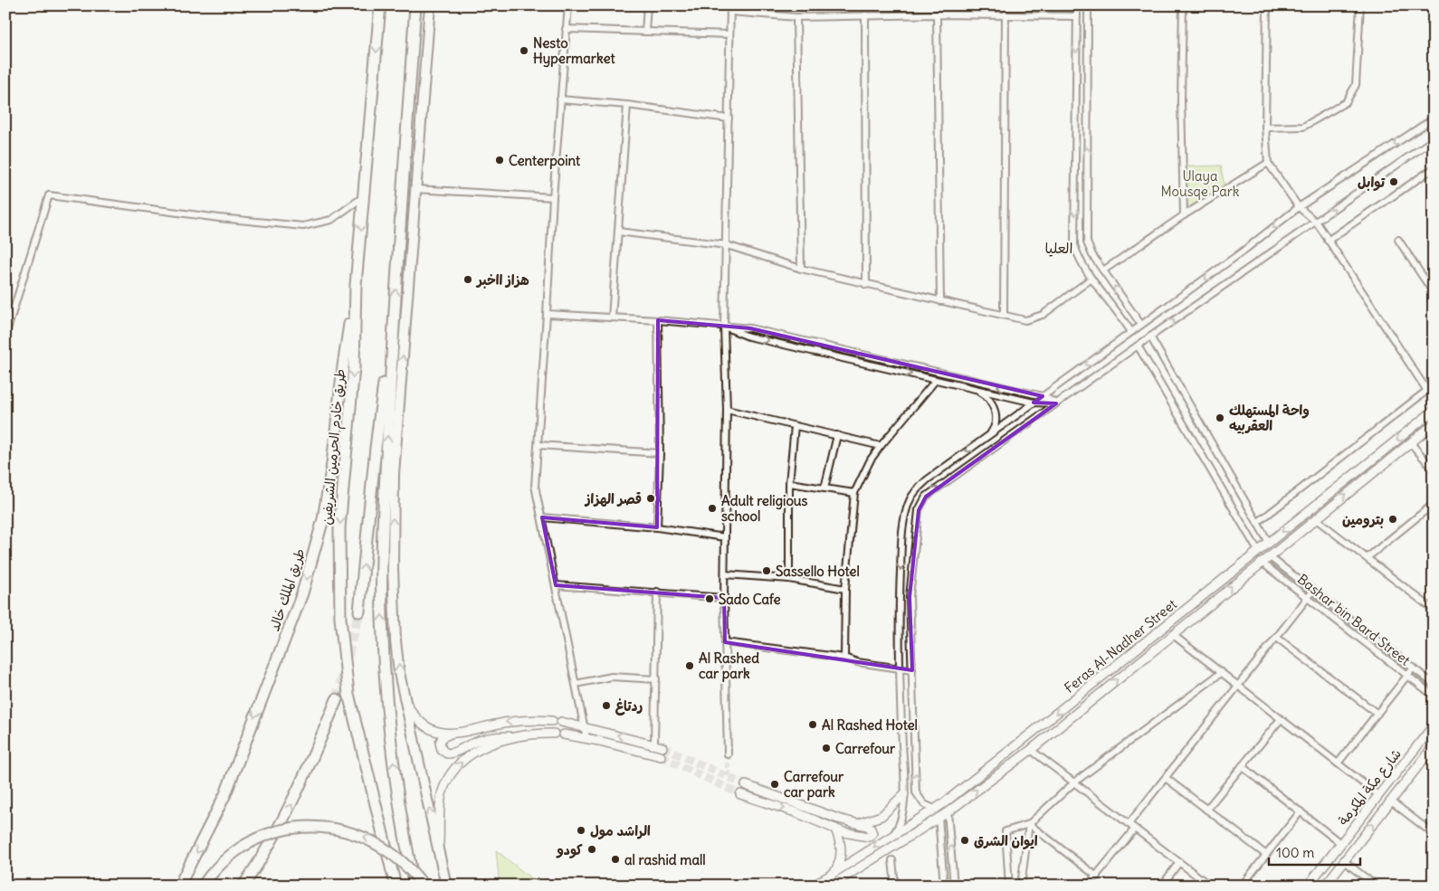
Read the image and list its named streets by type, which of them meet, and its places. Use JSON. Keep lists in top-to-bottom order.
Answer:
{
  "streets": {
    "highway": ["طريق خادم الحرمين الشريفين", "طريق الملك خالد"],
    "street": ["Bashar bin Bard Street", "Feras Al-Nadher Street", "شارع مكة المكرمة"]
  },
  "crossings": [
    ["طريق خادم الحرمين الشريفين", "طريق الملك خالد"],
    ["Bashar bin Bard Street", "Feras Al-Nadher Street"]
  ],
  "districts": ["العليا"],
  "parks": ["Ulaya Mousqe Park"],
  "places": [
    "Nesto Hypermarket",
    "Centerpoint",
    "توابل",
    "هزاز ااخبر",
    "واحة المستهلك العقربيه",
    "قصر الهزاز",
    "Adult religious school",
    "بترومين",
    "Sassello Hotel",
    "Sado Cafe",
    "Al Rashed car park",
    "ردتاغ",
    "Al Rashed Hotel",
    "Carrefour",
    "Carrefour car park",
    "الراشد مول",
    "ايوان الشرق",
    "كودو",
    "al rashid mall"
  ],
  "scale_bar": "100 m"
}
